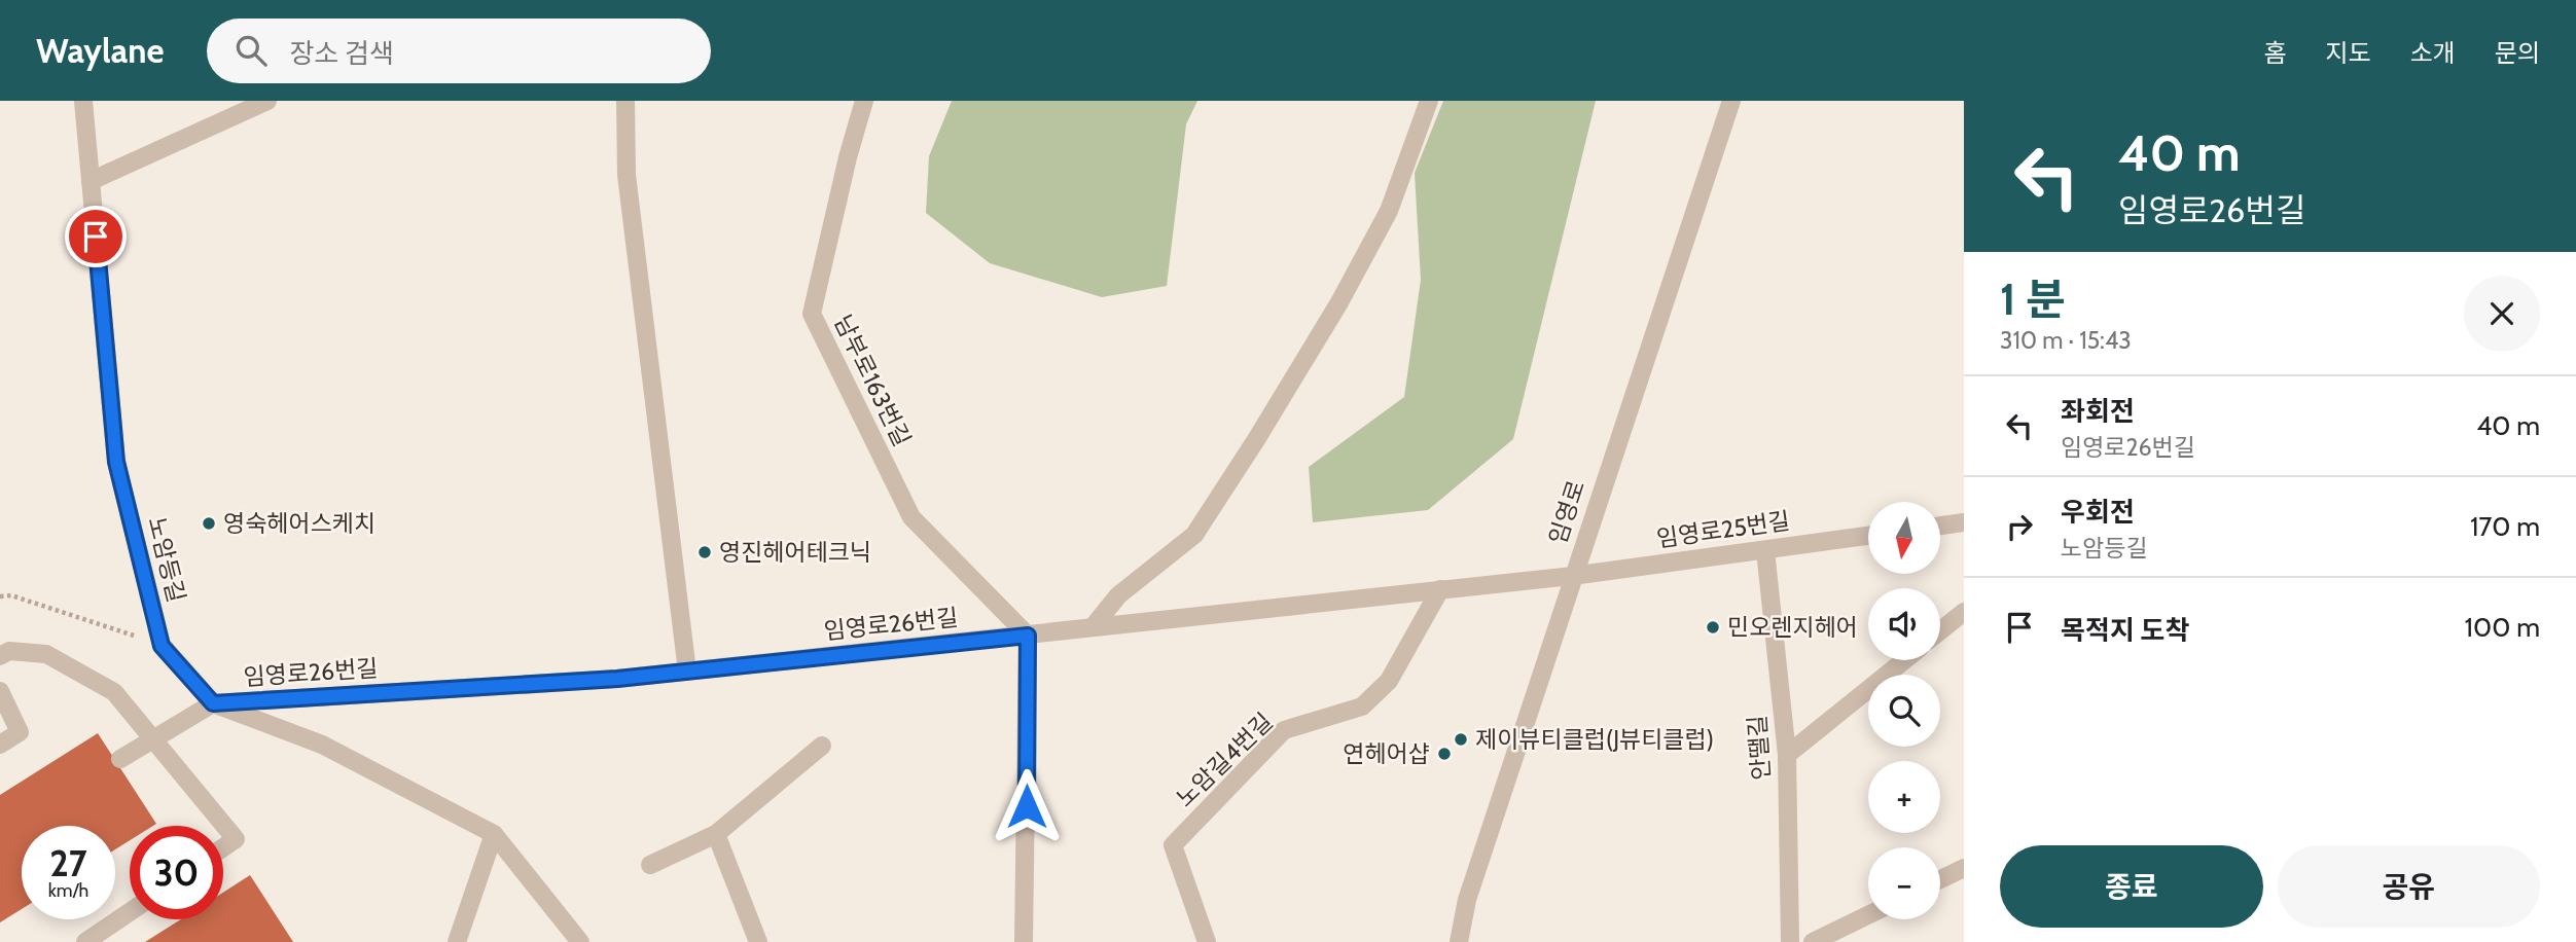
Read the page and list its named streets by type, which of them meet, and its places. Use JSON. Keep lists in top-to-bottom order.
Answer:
{
  "streets": {
    "street": [
      "남부로163번길",
      "임영로",
      "임영로25번길",
      "노암등길",
      "임영로26번길",
      "안땔길",
      "노암길4번길"
    ]
  },
  "crossings": [
    ["남부로163번길", "임영로26번길"],
    ["임영로", "임영로25번길"],
    ["임영로", "임영로26번길"],
    ["임영로25번길", "임영로26번길"],
    ["임영로25번길", "안땔길"],
    ["노암등길", "임영로26번길"],
    ["임영로26번길", "노암길4번길"]
  ],
  "places": [
    "영숙헤어스케치",
    "영진헤어테크닉",
    "민오렌지헤어",
    "제이뷰티클럽(J뷰티클럽)",
    "연헤어샵"
  ],
  "north": "bottom",
  "page": {
    "header": "Waylane",
    "search": "장소 검색",
    "nav": [
      "홈",
      "지도",
      "소개",
      "문의"
    ],
    "turn": ["40 m", "임영로26번길"],
    "heading": ["1 분", "310 m · 15:43"],
    "list": [
      {
        "name": "좌회전",
        "note": "임영로26번길",
        "value": "40 m"
      },
      {
        "name": "우회전",
        "note": "노암등길",
        "value": "170 m"
      },
      {
        "name": "목적지 도착",
        "value": "100 m"
      }
    ],
    "map_buttons": ["+", "−"],
    "speed": "27 km/h",
    "limit": "30",
    "buttons": ["종료", "공유"]
  }
}
